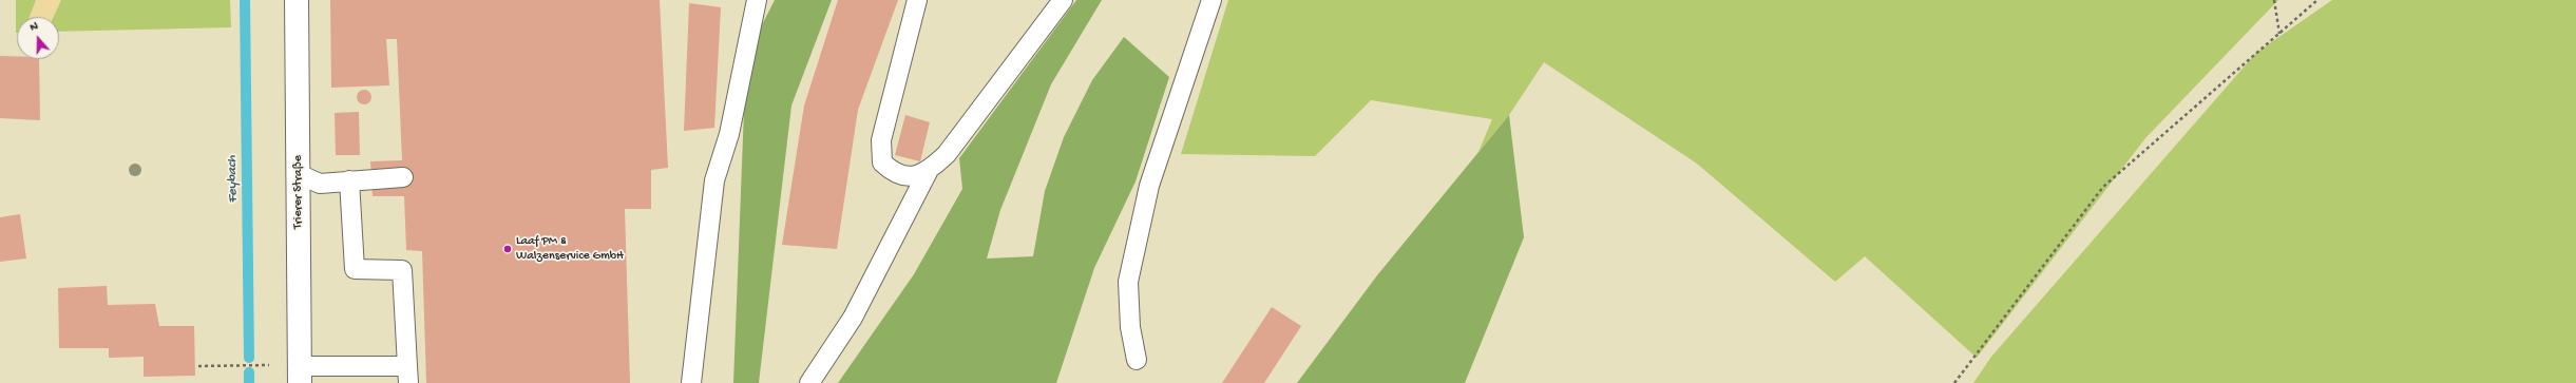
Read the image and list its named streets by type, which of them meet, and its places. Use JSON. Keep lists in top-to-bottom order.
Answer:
{
  "streets": {
    "main road": ["Trierer Straße"]
  },
  "water": ["Feybach"],
  "places": ["Laaf PM & Walzenservice GmbH"],
  "north": "top"
}
